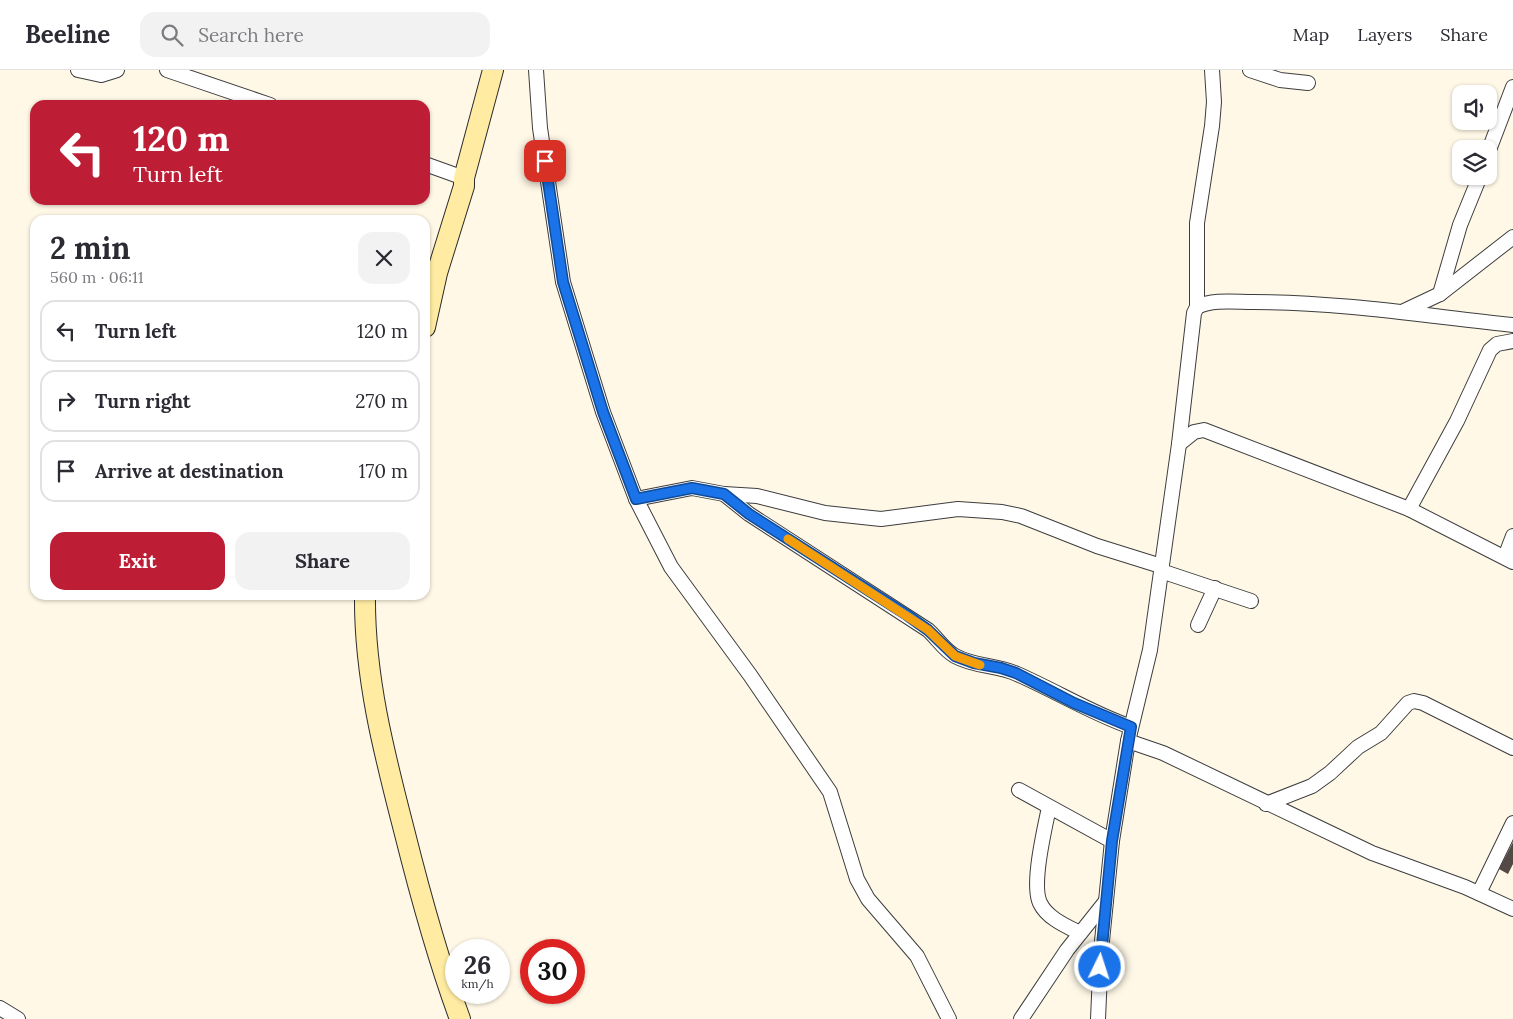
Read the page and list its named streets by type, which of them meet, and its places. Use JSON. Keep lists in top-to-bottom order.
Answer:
{
  "page": {
    "header": "Beeline",
    "search": "Search here",
    "nav": ["Map", "Layers", "Share"],
    "turn": ["120 m", "Turn left"],
    "heading": ["2 min", "560 m · 06:11"],
    "list": [
      {
        "name": "Turn left",
        "value": "120 m"
      },
      {
        "name": "Turn right",
        "value": "270 m"
      },
      {
        "name": "Arrive at destination",
        "value": "170 m"
      }
    ],
    "buttons": ["Exit", "Share"],
    "speed": "26 km/h",
    "limit": "30"
  }
}
